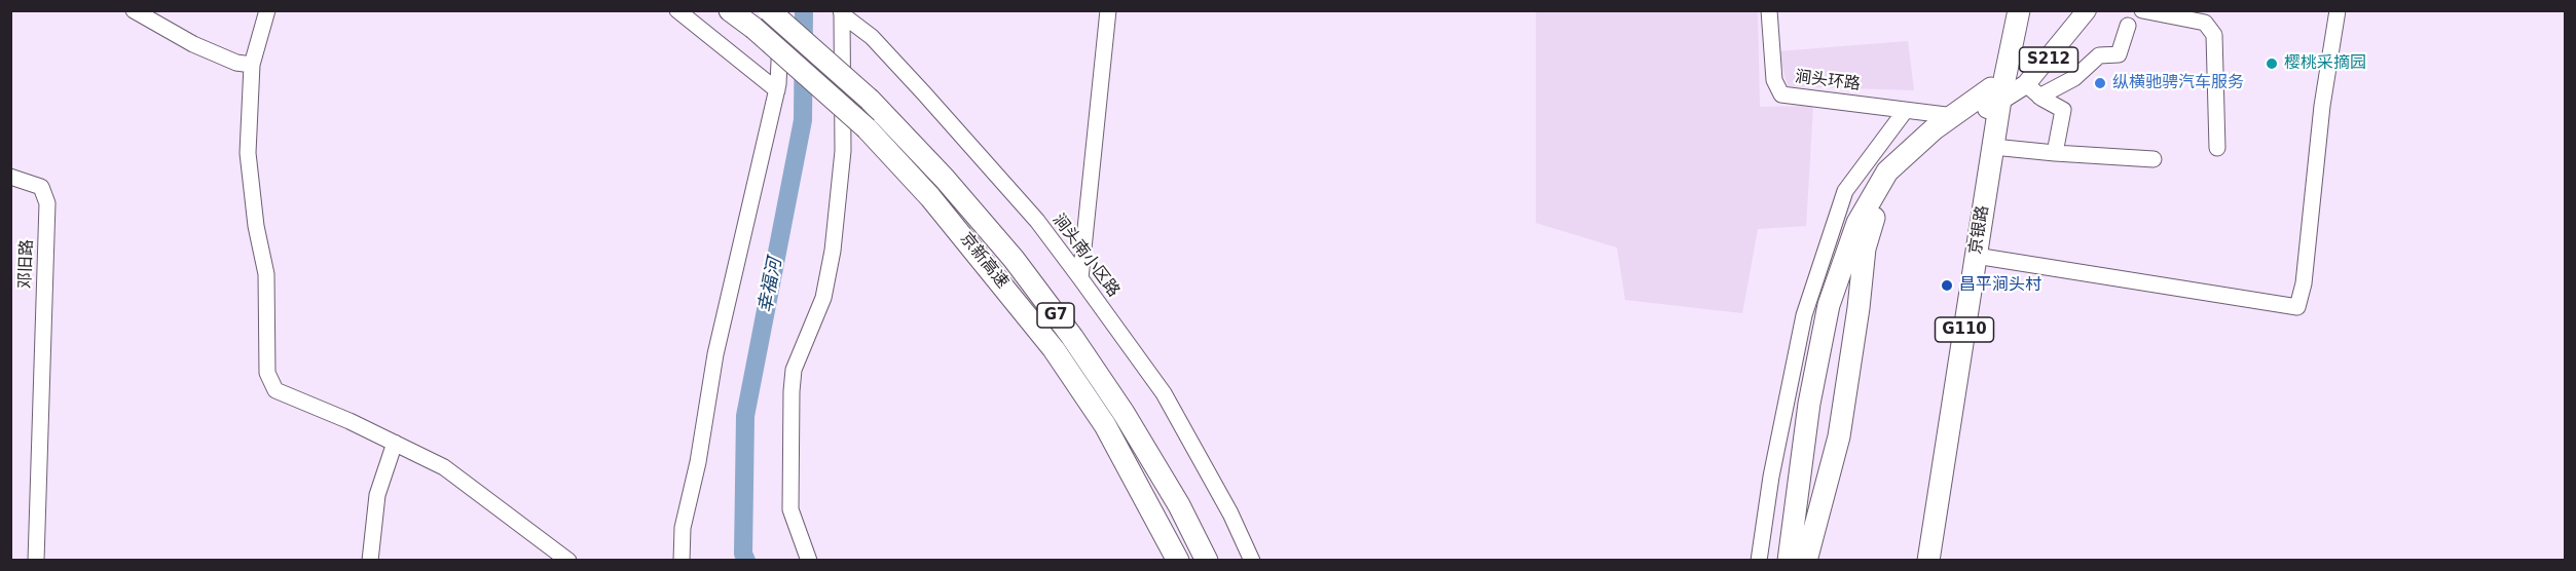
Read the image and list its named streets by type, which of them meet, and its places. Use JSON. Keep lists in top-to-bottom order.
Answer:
{
  "streets": {
    "highway": [
      "京银路",
      "京新高速",
      "G7",
      "G110"
    ],
    "main road": ["S212"],
    "street": ["涧头环路", "涧头南小区路", "邓旧路"]
  },
  "crossings": [
    ["S212", "京银路"]
  ],
  "water": ["幸福河"],
  "places": ["樱桃采摘园", "纵横驰骋汽车服务", "昌平涧头村"]
}
